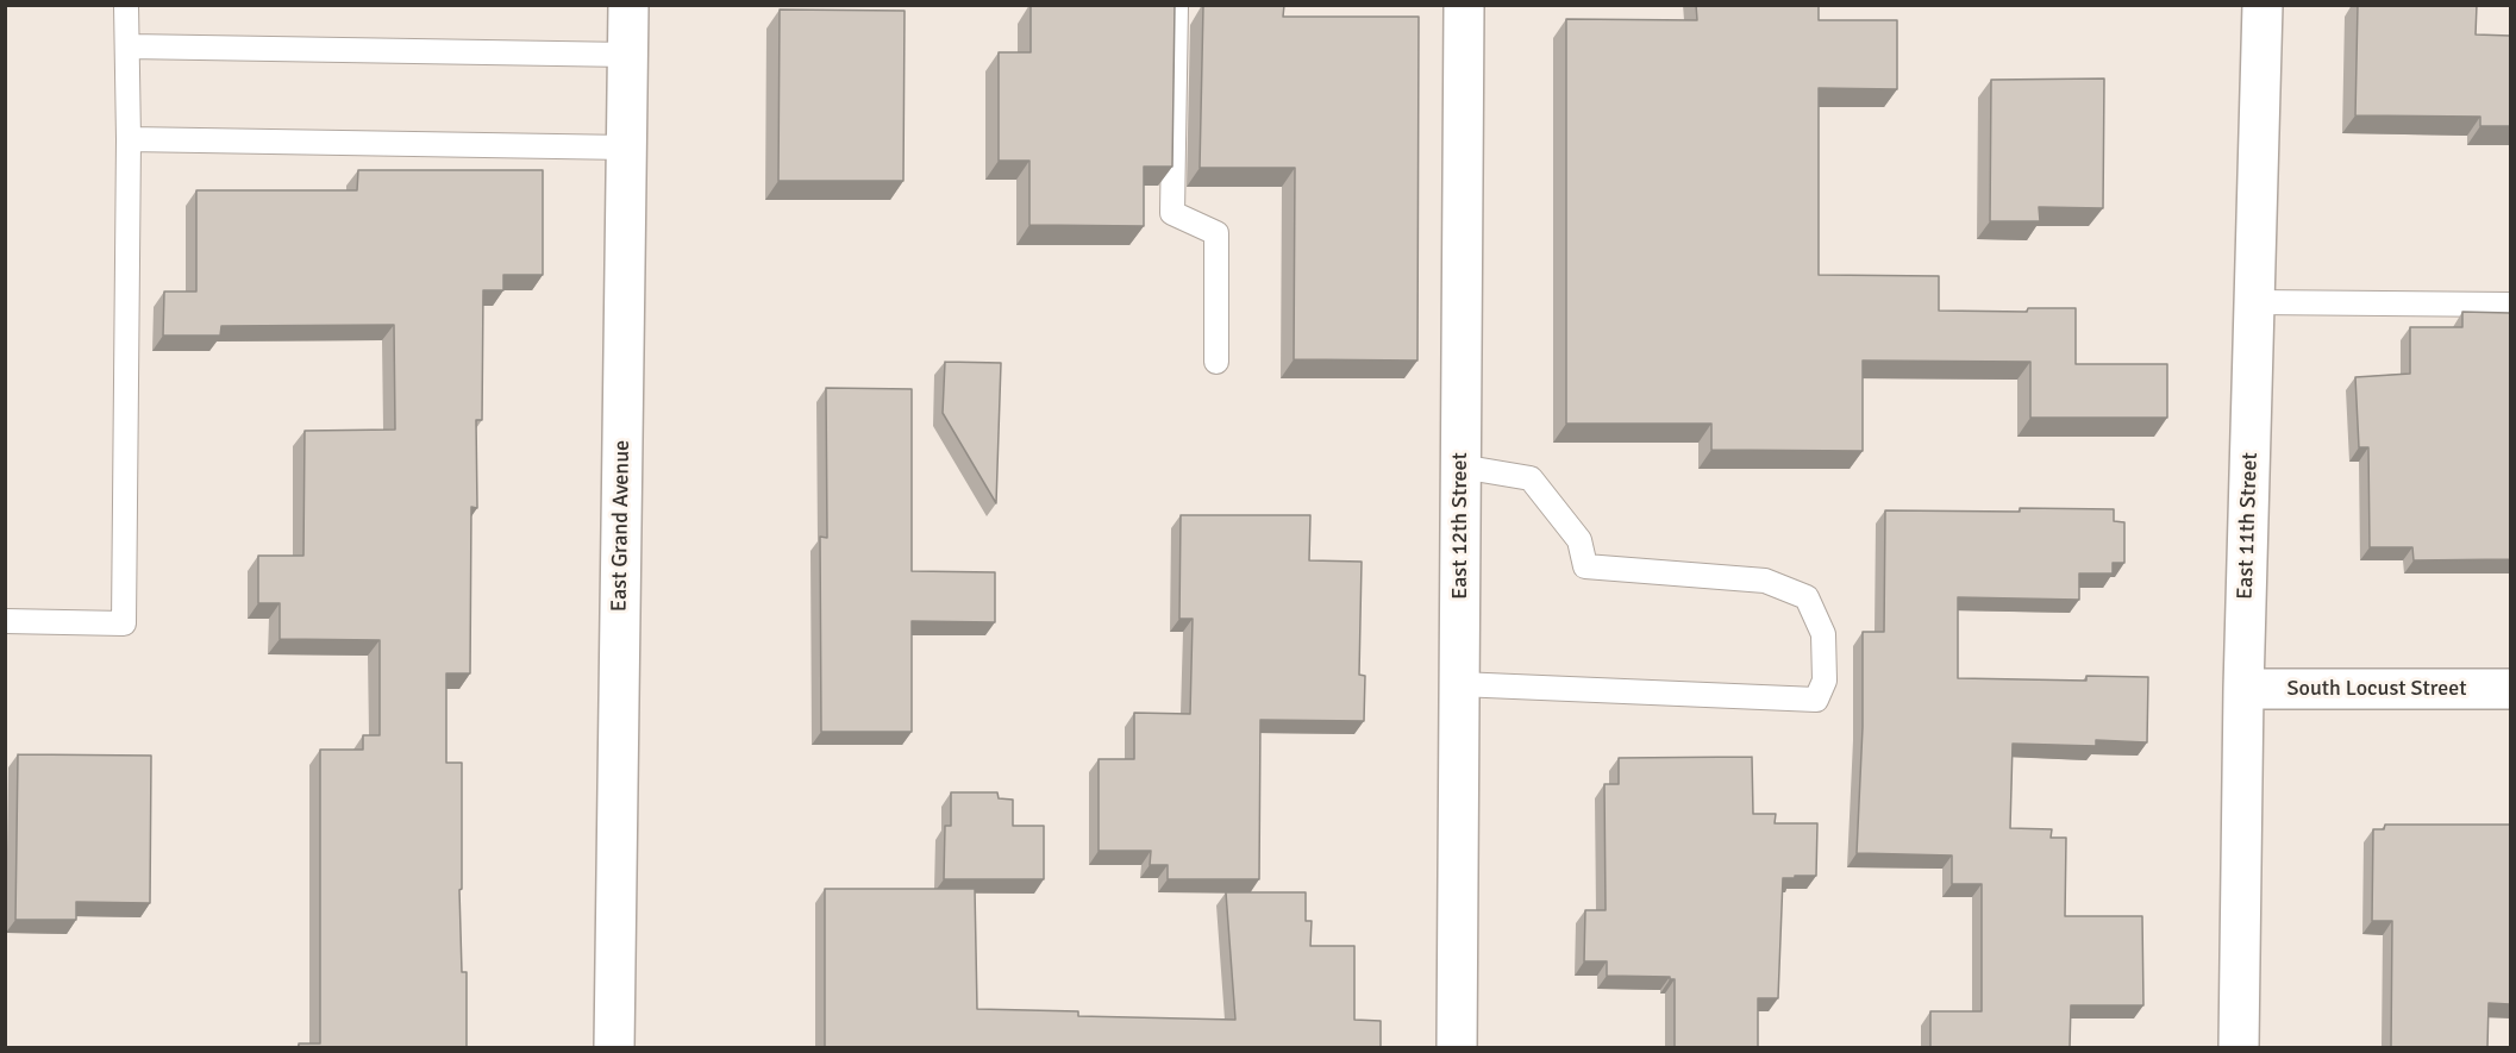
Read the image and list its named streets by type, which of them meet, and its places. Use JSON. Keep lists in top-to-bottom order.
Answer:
{
  "streets": {
    "street": [
      "East Grand Avenue",
      "East 12th Street",
      "East 11th Street",
      "South Locust Street"
    ]
  },
  "crossings": [
    ["East 11th Street", "South Locust Street"]
  ]
}
